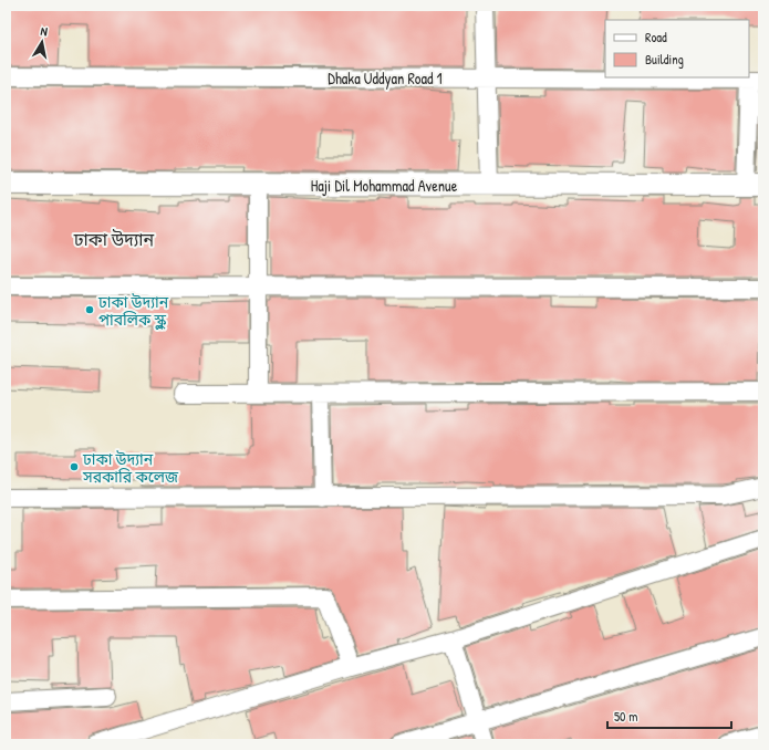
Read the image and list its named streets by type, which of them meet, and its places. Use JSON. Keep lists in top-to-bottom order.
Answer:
{
  "streets": {
    "street": ["Dhaka Uddyan Road 1", "Haji Dil Mohammad Avenue"]
  },
  "districts": ["ঢাকা উদ্যান"],
  "places": ["ঢাকা উদ্যান পাবলিক স্কুল", "ঢাকা উদ্যান সরকারি কলেজ"],
  "legend": ["Road", "Building"],
  "scale_bar": "50 m",
  "north": "top"
}
